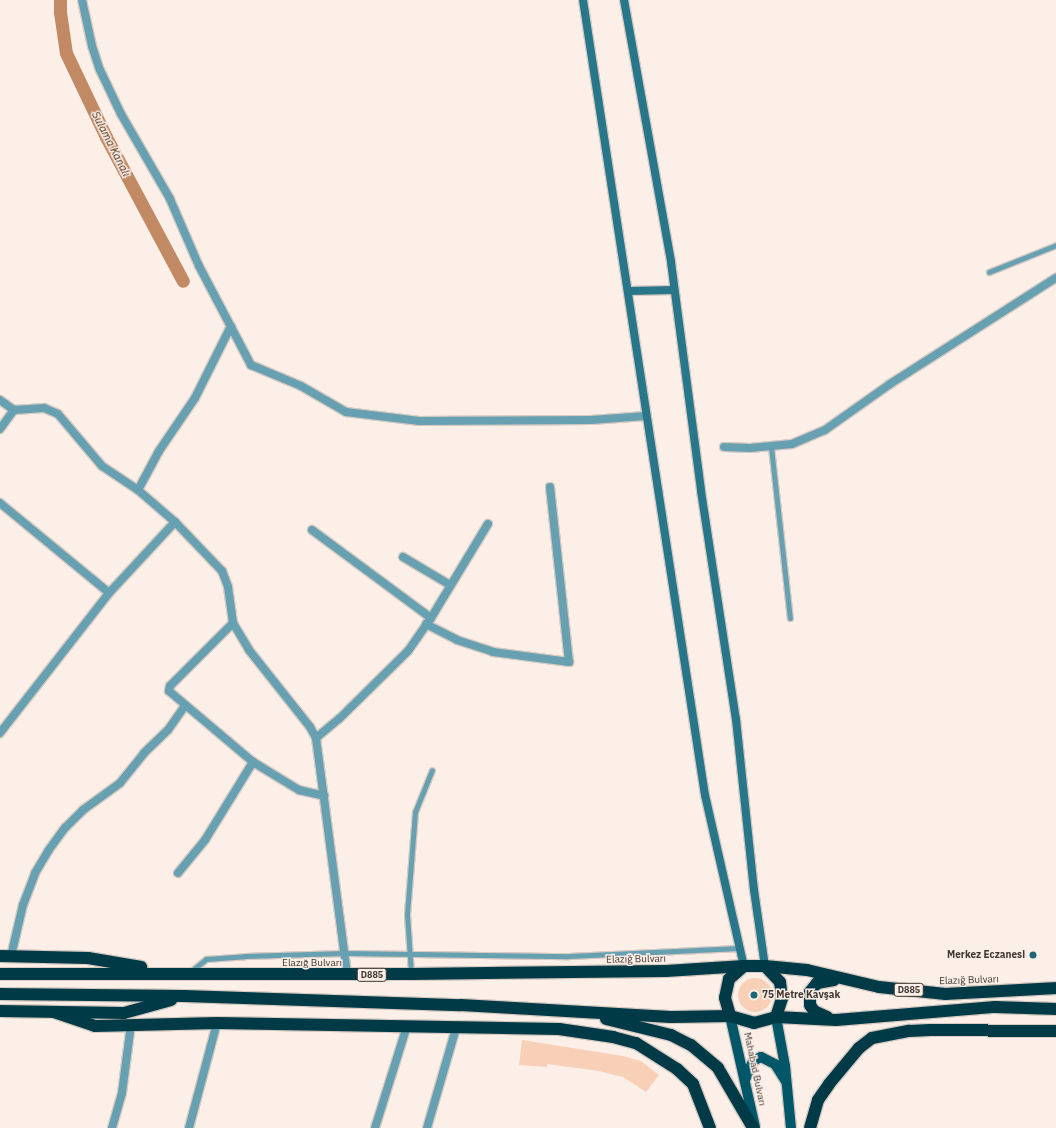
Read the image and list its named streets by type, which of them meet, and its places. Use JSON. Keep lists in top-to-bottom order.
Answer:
{
  "streets": {
    "highway": ["Elazığ Bulvarı", "D885"],
    "main road": ["Mahabad Bulvarı"]
  },
  "crossings": [
    ["Elazığ Bulvarı", "Mahabad Bulvarı"]
  ],
  "water": ["Sulama Kanalı"],
  "places": ["Merkez Eczanesi", "75 Metre Kavşak"]
}
